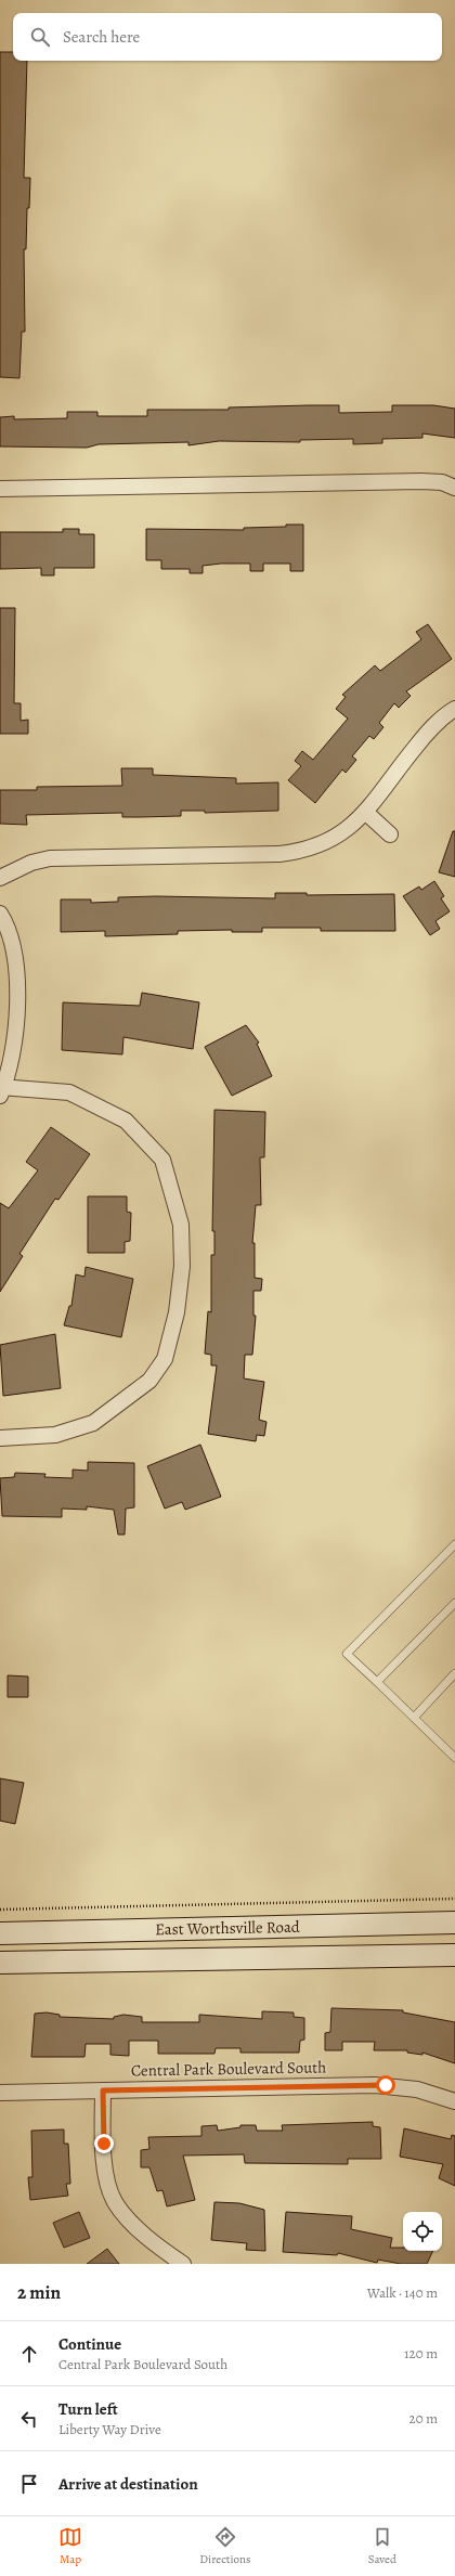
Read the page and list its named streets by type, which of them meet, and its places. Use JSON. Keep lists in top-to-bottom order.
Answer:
{
  "streets": {
    "main road": ["East Worthsville Road"],
    "street": ["Central Park Boulevard South"]
  },
  "page": {
    "search": "Search here",
    "heading": ["2 min", "Walk · 140 m"],
    "list": [
      ["Continue", "Central Park Boulevard South", "120 m"],
      ["Turn left", "Liberty Way Drive", "20 m"],
      "Arrive at destination"
    ],
    "nav": ["Map", "Directions", "Saved"]
  }
}
